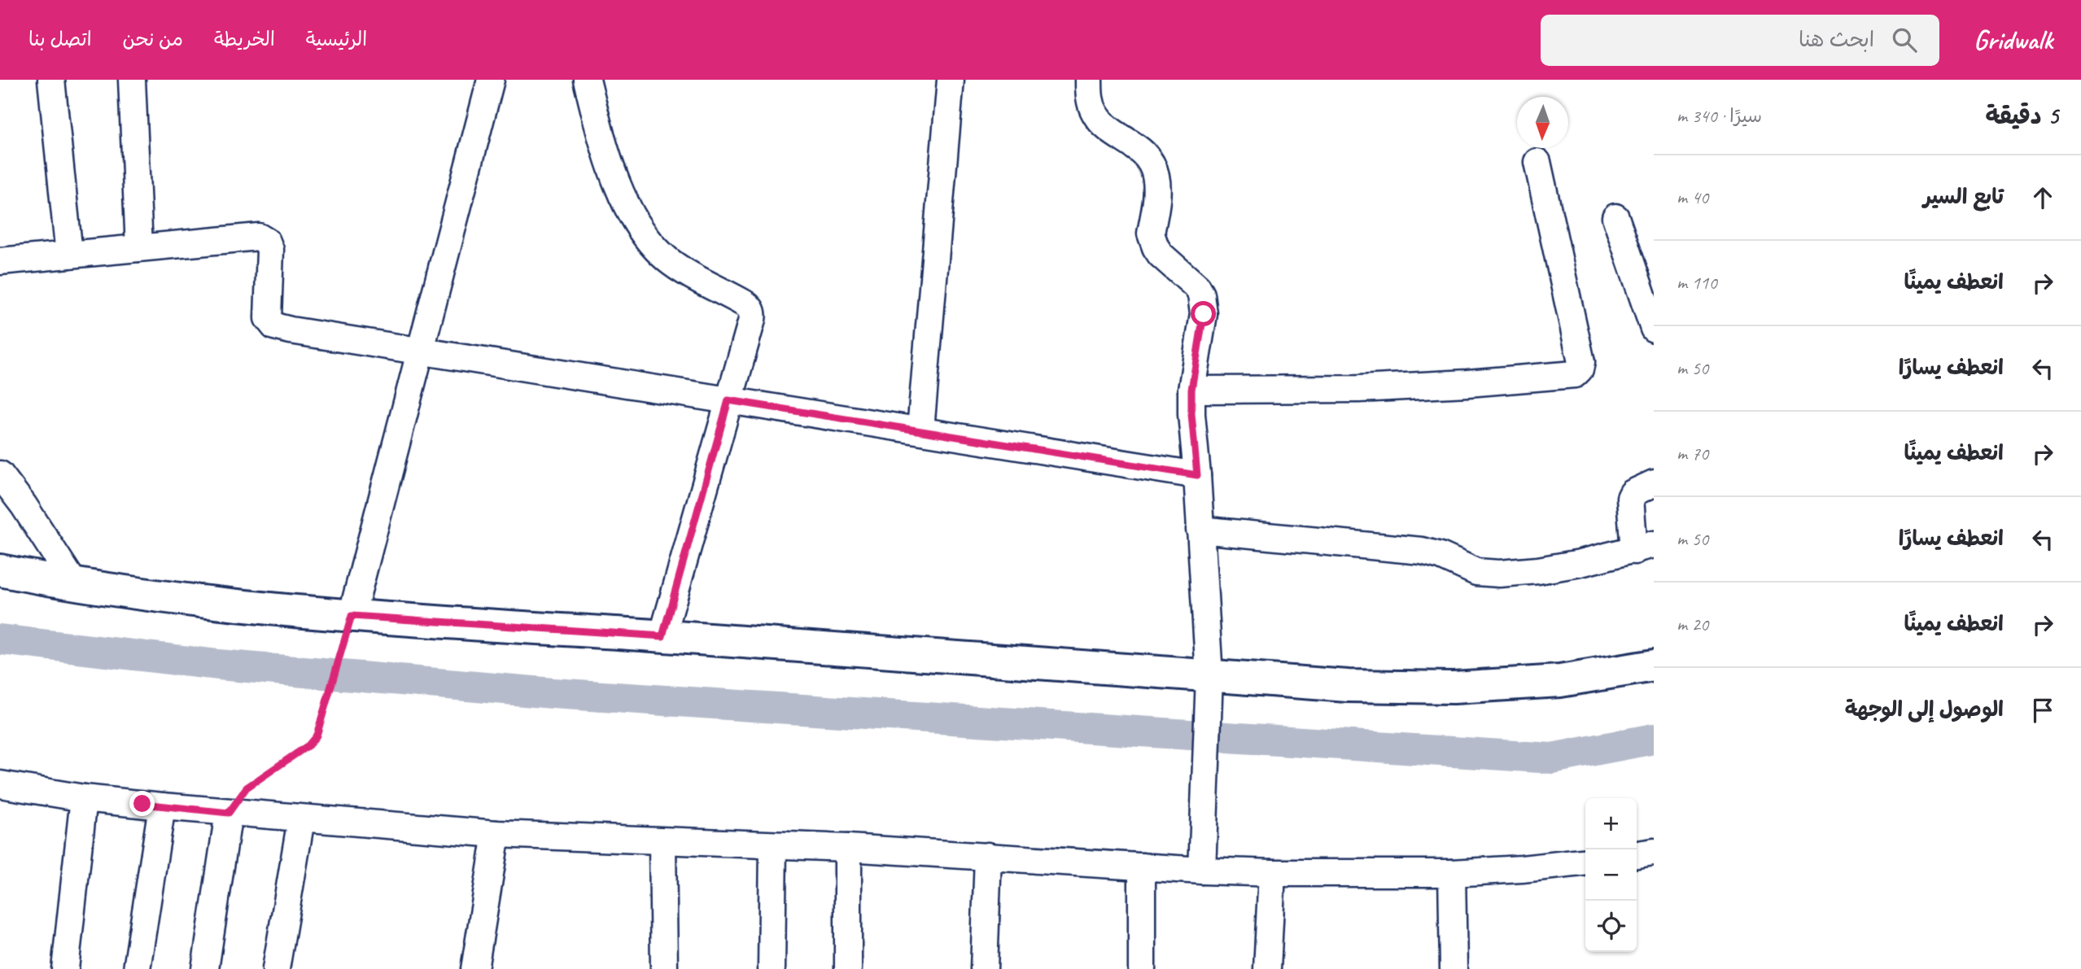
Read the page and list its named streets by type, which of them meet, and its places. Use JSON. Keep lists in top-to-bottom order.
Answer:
{
  "north": "bottom",
  "page": {
    "header": "Gridwalk",
    "search": "ابحث هنا",
    "nav": [
      "الرئيسية",
      "الخريطة",
      "من نحن",
      "اتصل بنا"
    ],
    "heading": ["5 دقيقة", "سيرًا · 340 m"],
    "list": [
      ["تابع السير", "40 m"],
      ["انعطف يمينًا", "110 m"],
      ["انعطف يسارًا", "50 m"],
      ["انعطف يمينًا", "70 m"],
      ["انعطف يسارًا", "50 m"],
      ["انعطف يمينًا", "20 m"],
      "الوصول إلى الوجهة"
    ],
    "map_buttons": ["+", "−"]
  }
}
